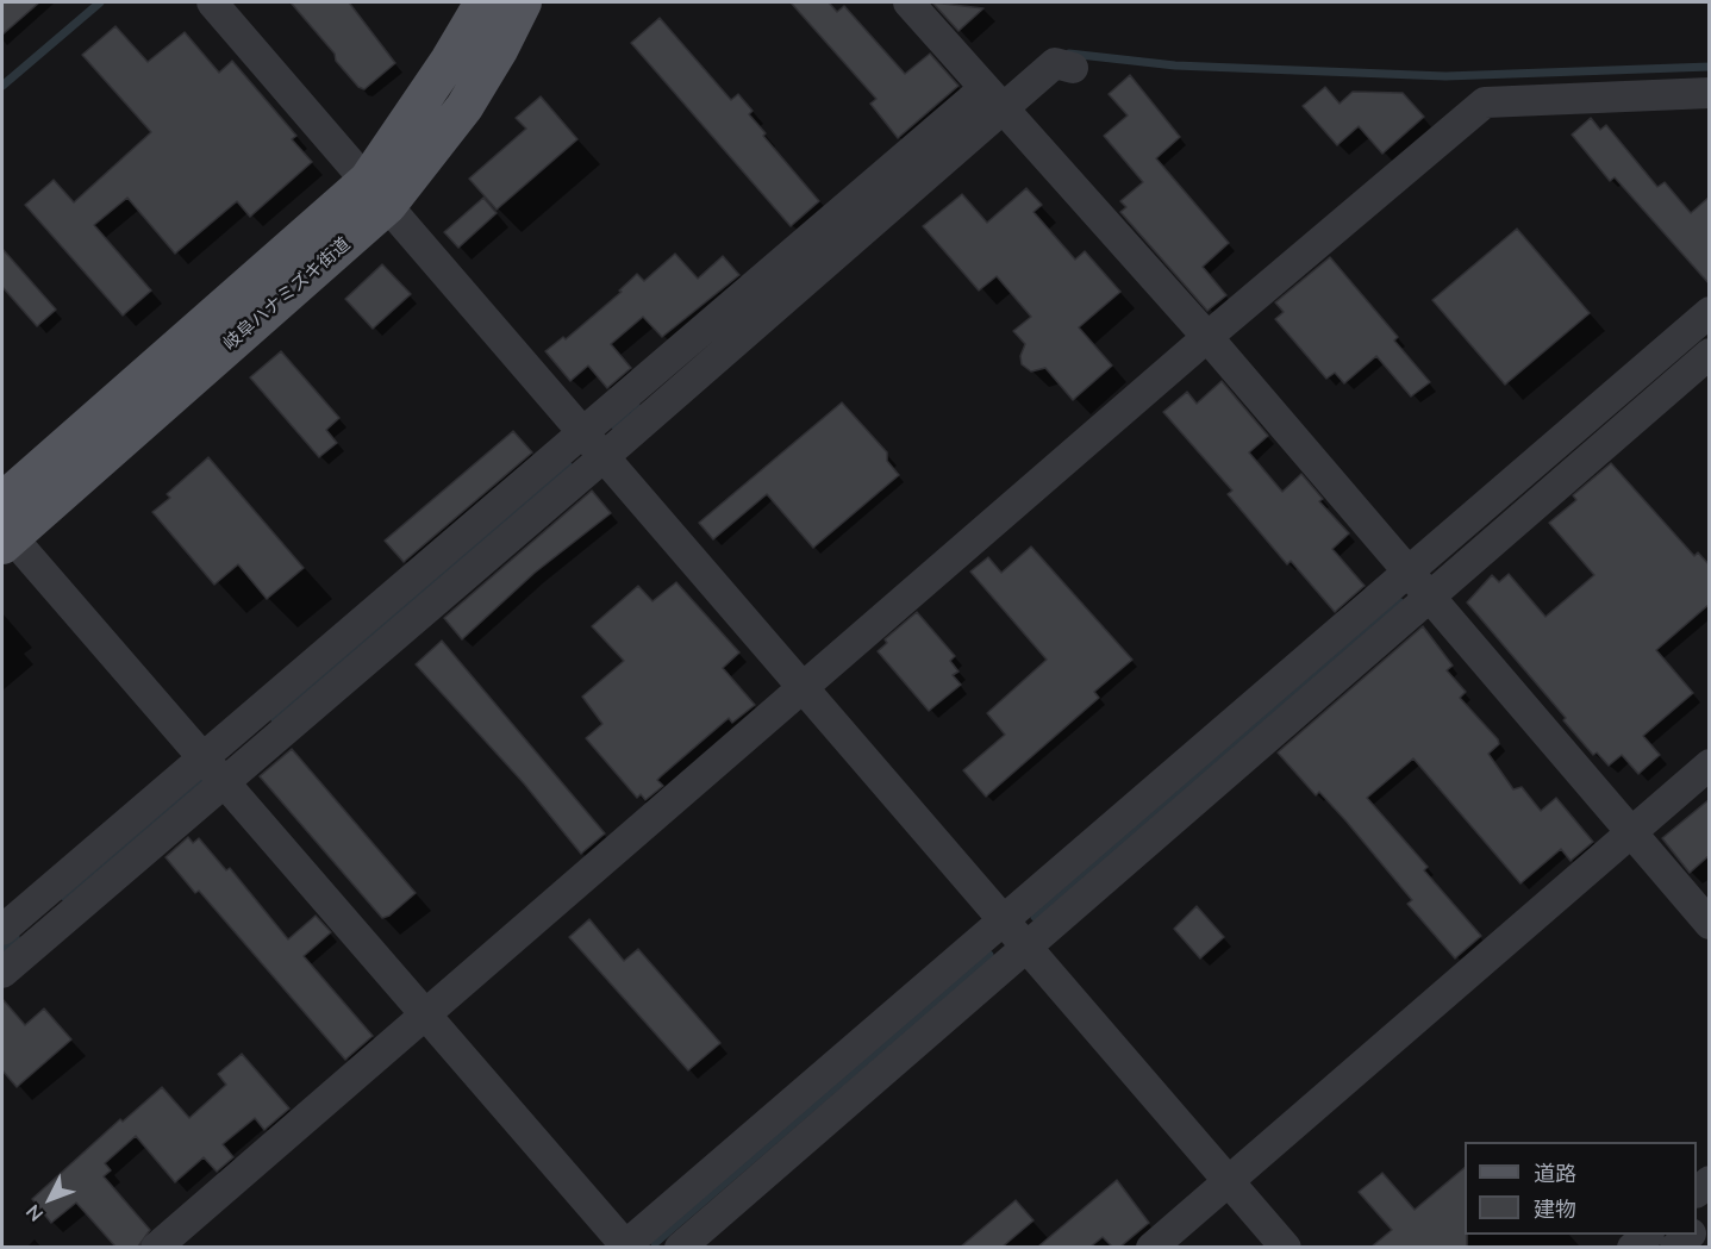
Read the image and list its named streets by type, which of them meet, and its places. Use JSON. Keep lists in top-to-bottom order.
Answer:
{
  "streets": {
    "main road": ["岐阜ハナミズキ街道"]
  },
  "legend": ["道路", "建物"],
  "north": "bottom left"
}
